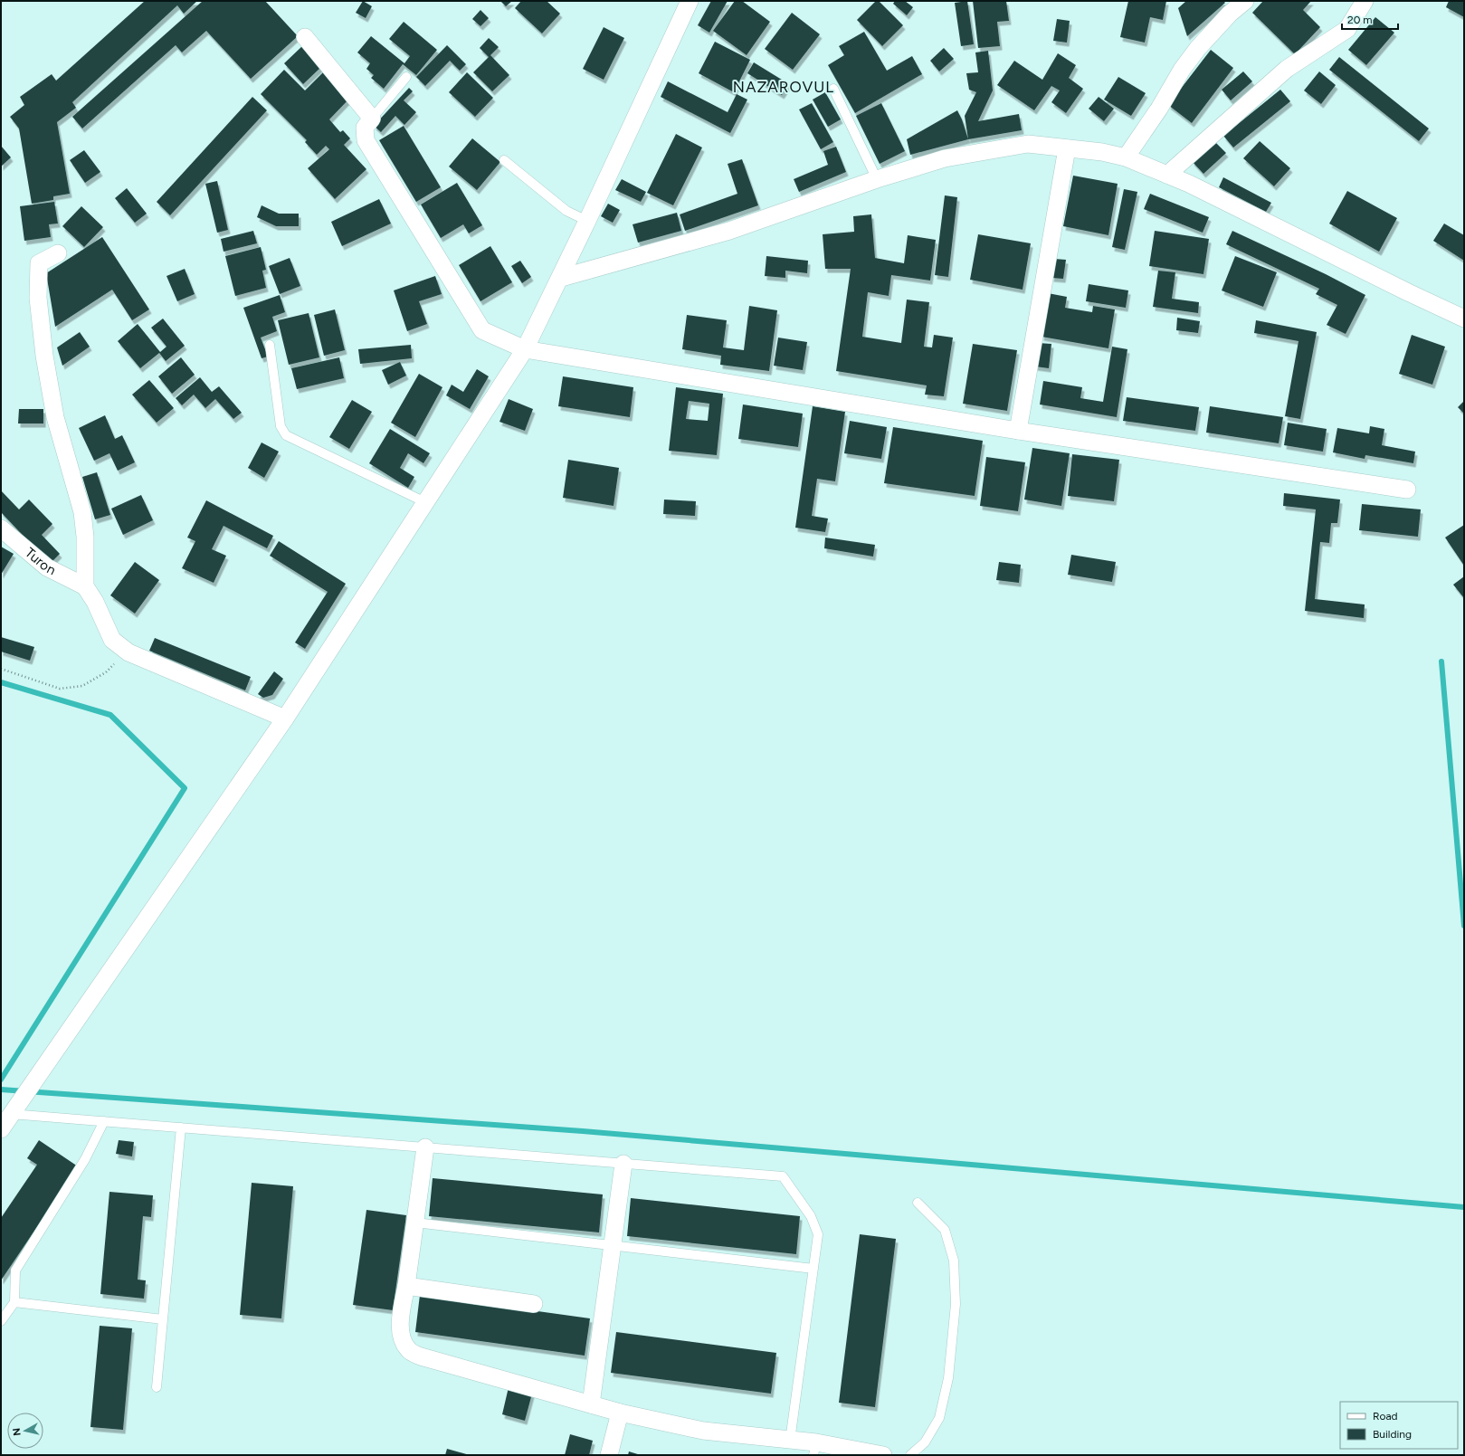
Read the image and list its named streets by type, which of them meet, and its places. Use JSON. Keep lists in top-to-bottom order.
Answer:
{
  "streets": {
    "street": ["Turon"]
  },
  "districts": ["NAZAROVUL"],
  "legend": ["Road", "Building"],
  "scale_bar": "20 m",
  "north": "left"
}
